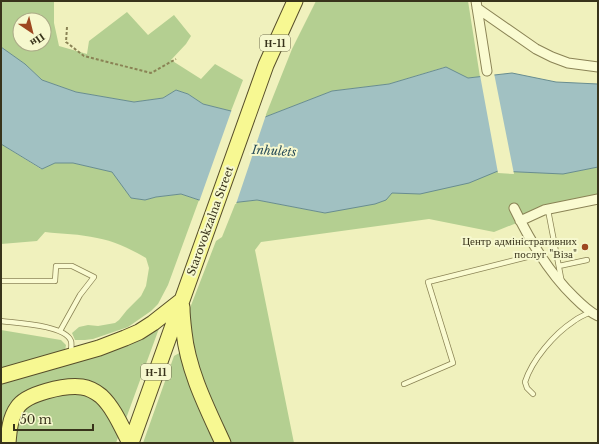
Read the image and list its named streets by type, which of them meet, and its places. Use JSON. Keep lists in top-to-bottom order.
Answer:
{
  "streets": {
    "main road": ["Н-11", "Starovokzalna Street"]
  },
  "water": ["Inhulets"],
  "places": ["Центр адміністративних послуг \"Віза\""],
  "scale_bar": "50 m",
  "north": "bottom right"
}
